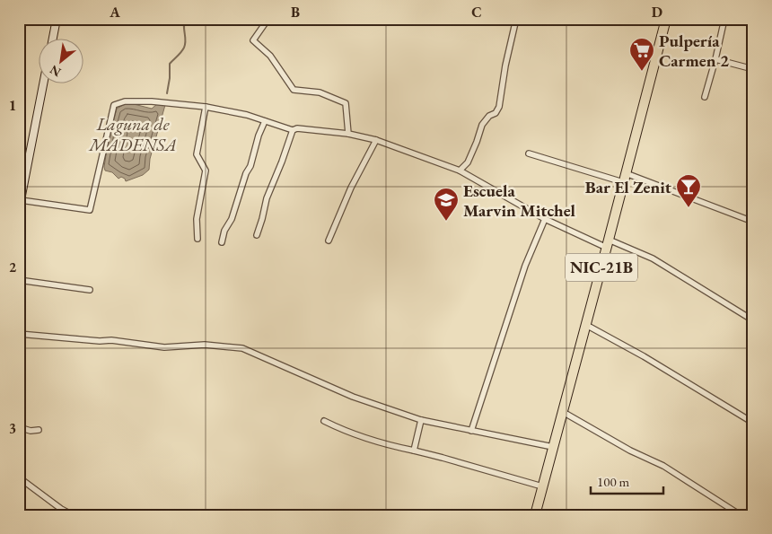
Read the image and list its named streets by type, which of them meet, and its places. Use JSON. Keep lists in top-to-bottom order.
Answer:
{
  "streets": {
    "highway": ["NIC-21B"]
  },
  "water": ["Laguna de MADENSA"],
  "places": {
    "supermarket": ["Pulpería Carmen 2"],
    "bar": ["Bar El Zenit"],
    "school or university": ["Escuela Marvin Mitchel"]
  },
  "scale_bar": "100 m",
  "north": "bottom left",
  "grid": {
    "columns": [
      "A",
      "B",
      "C",
      "D"
    ],
    "rows": ["1", "2", "3"]
  }
}
